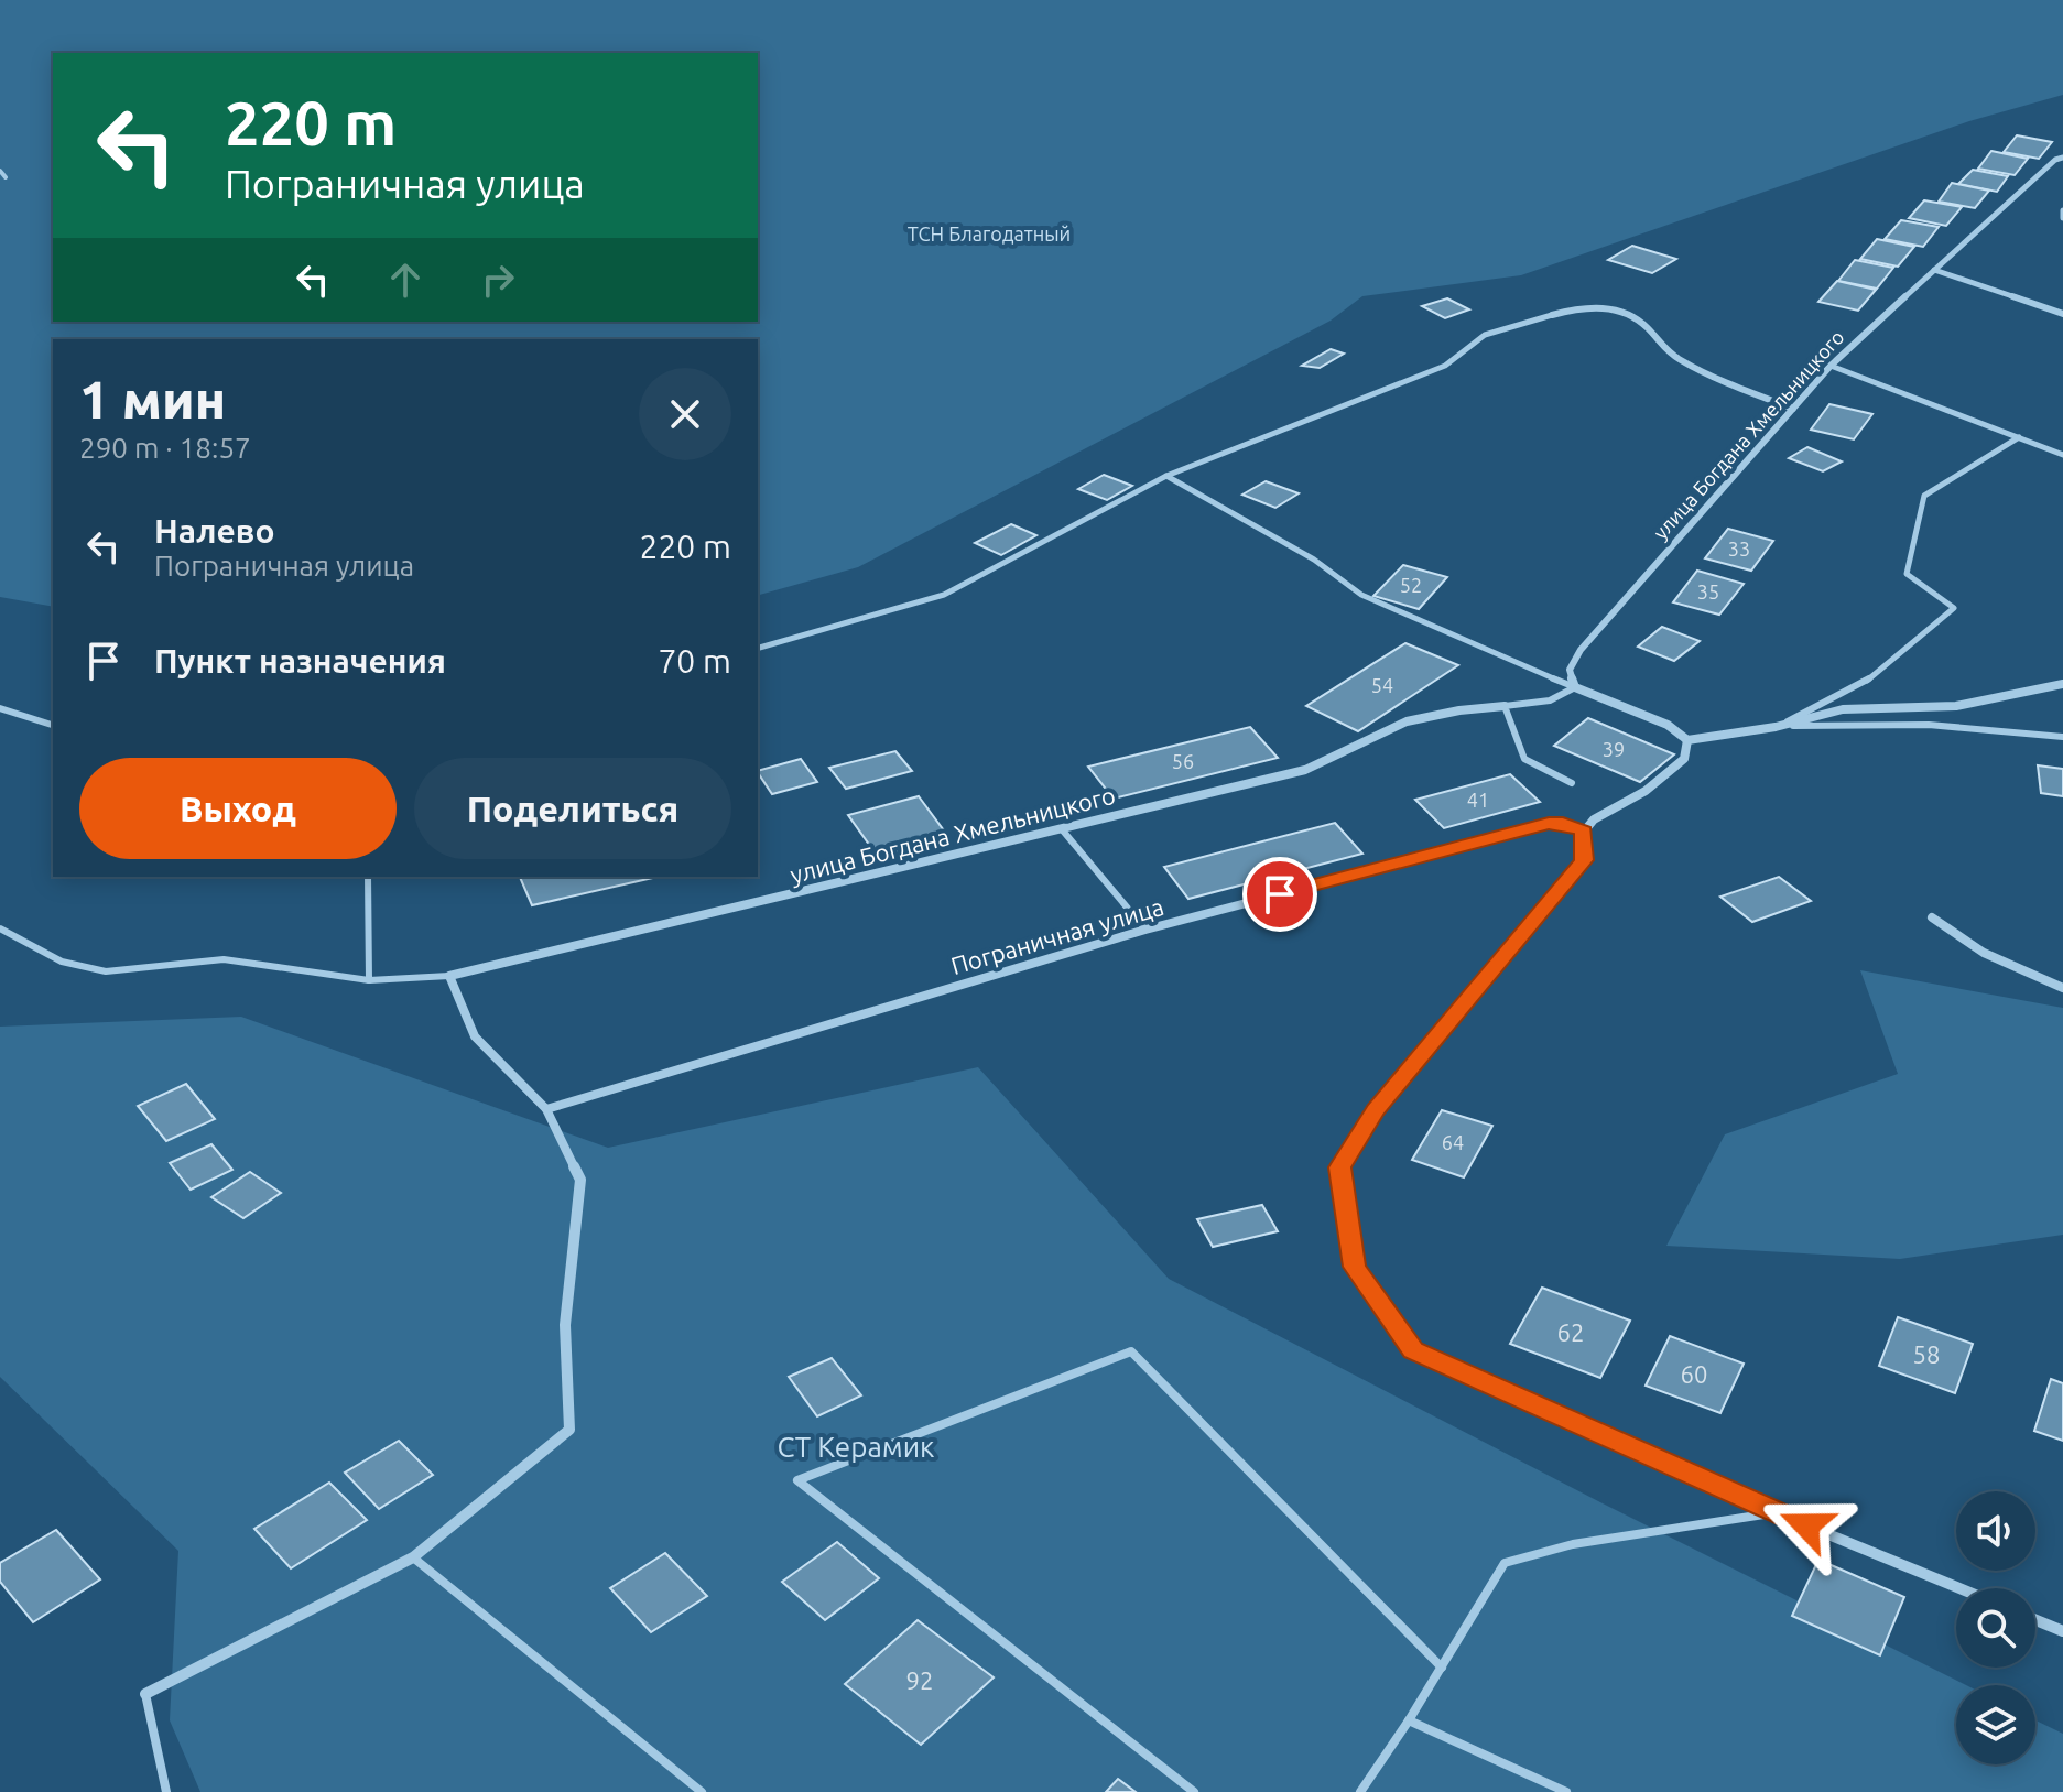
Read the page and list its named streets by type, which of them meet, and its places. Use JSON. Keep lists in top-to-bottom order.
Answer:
{
  "streets": {
    "street": ["улица Богдана Хмельницкого", "Пограничная улица"]
  },
  "parks": ["ТСН Благодатный", "СТ Керамик"],
  "house_numbers": [
    "33",
    "52",
    "35",
    "54",
    "39",
    "56",
    "41",
    "64",
    "62",
    "58",
    "60",
    "92"
  ],
  "page": {
    "turn": ["220 m", "Пограничная улица"],
    "heading": ["1 мин", "290 m · 18:57"],
    "list": [
      {
        "name": "Налево",
        "note": "Пограничная улица",
        "value": "220 m"
      },
      {
        "name": "Пункт назначения",
        "value": "70 m"
      }
    ],
    "buttons": ["Выход", "Поделиться"]
  }
}
